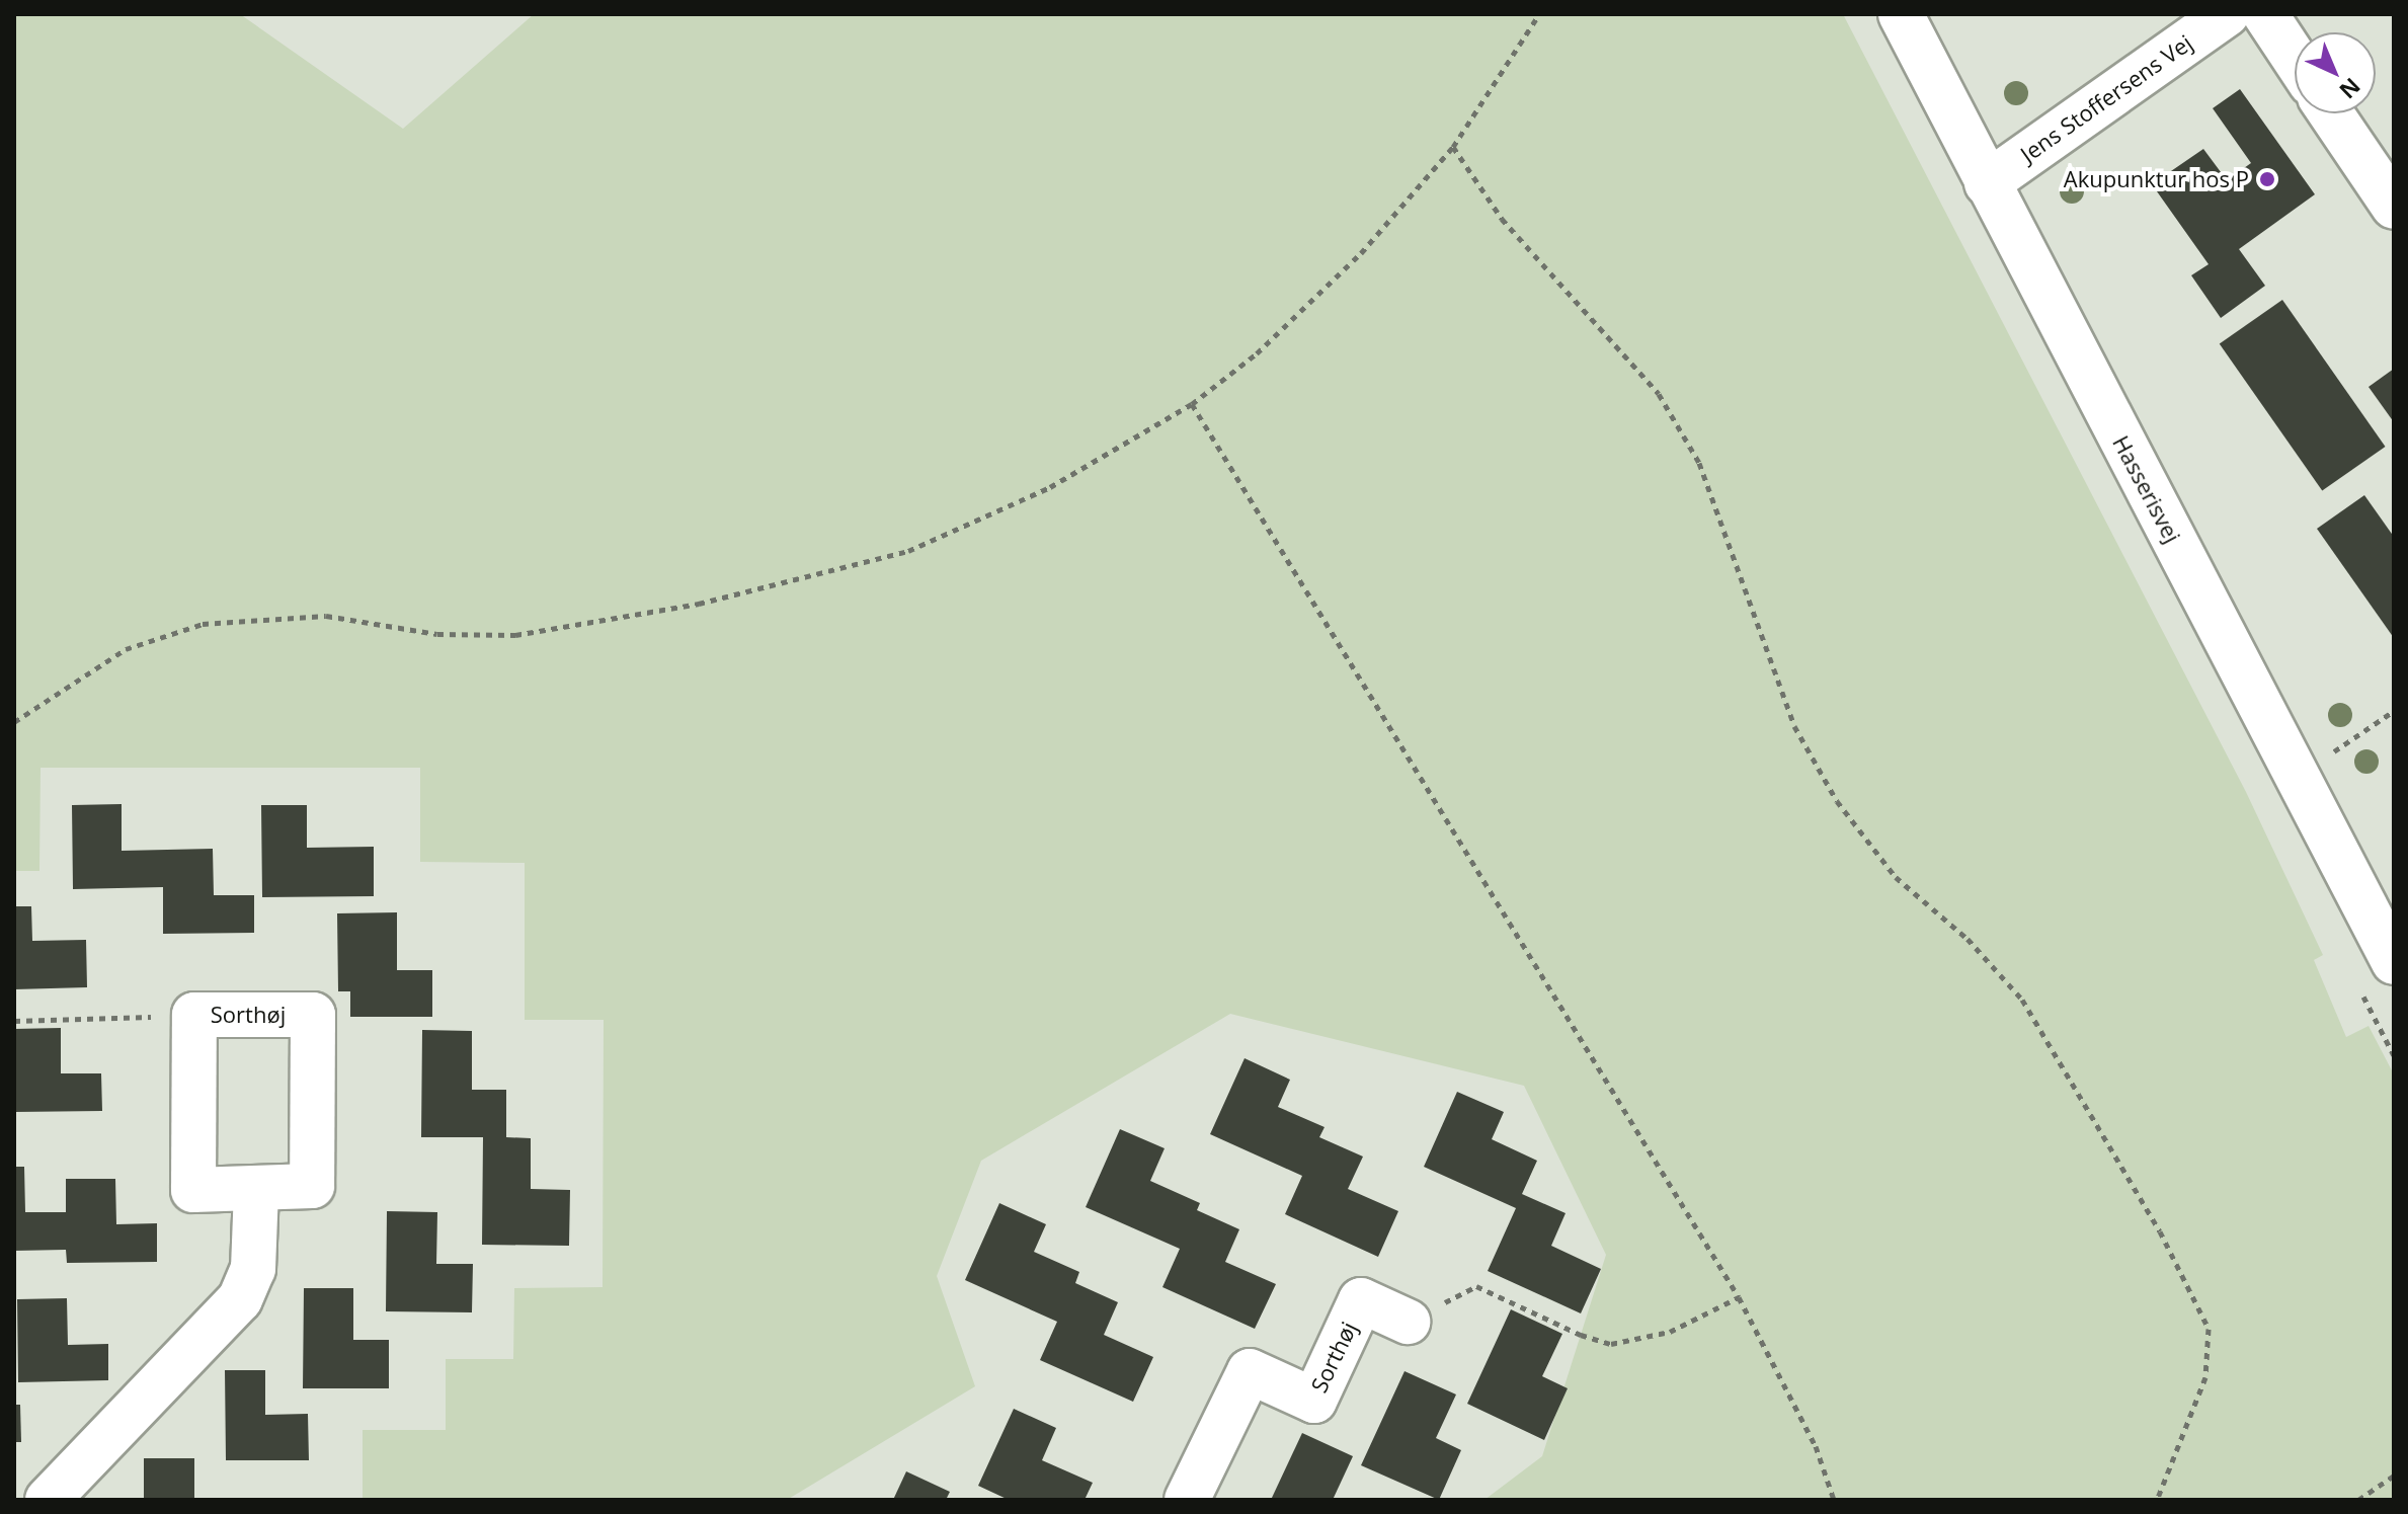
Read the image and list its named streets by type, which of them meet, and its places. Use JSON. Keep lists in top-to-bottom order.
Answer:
{
  "streets": {
    "street": ["Jens Stoffersens Vej", "Hasserisvej", "Sorthøj"]
  },
  "crossings": [
    ["Jens Stoffersens Vej", "Hasserisvej"]
  ],
  "places": ["Akupunktur hos P"],
  "north": "bottom right"
}
